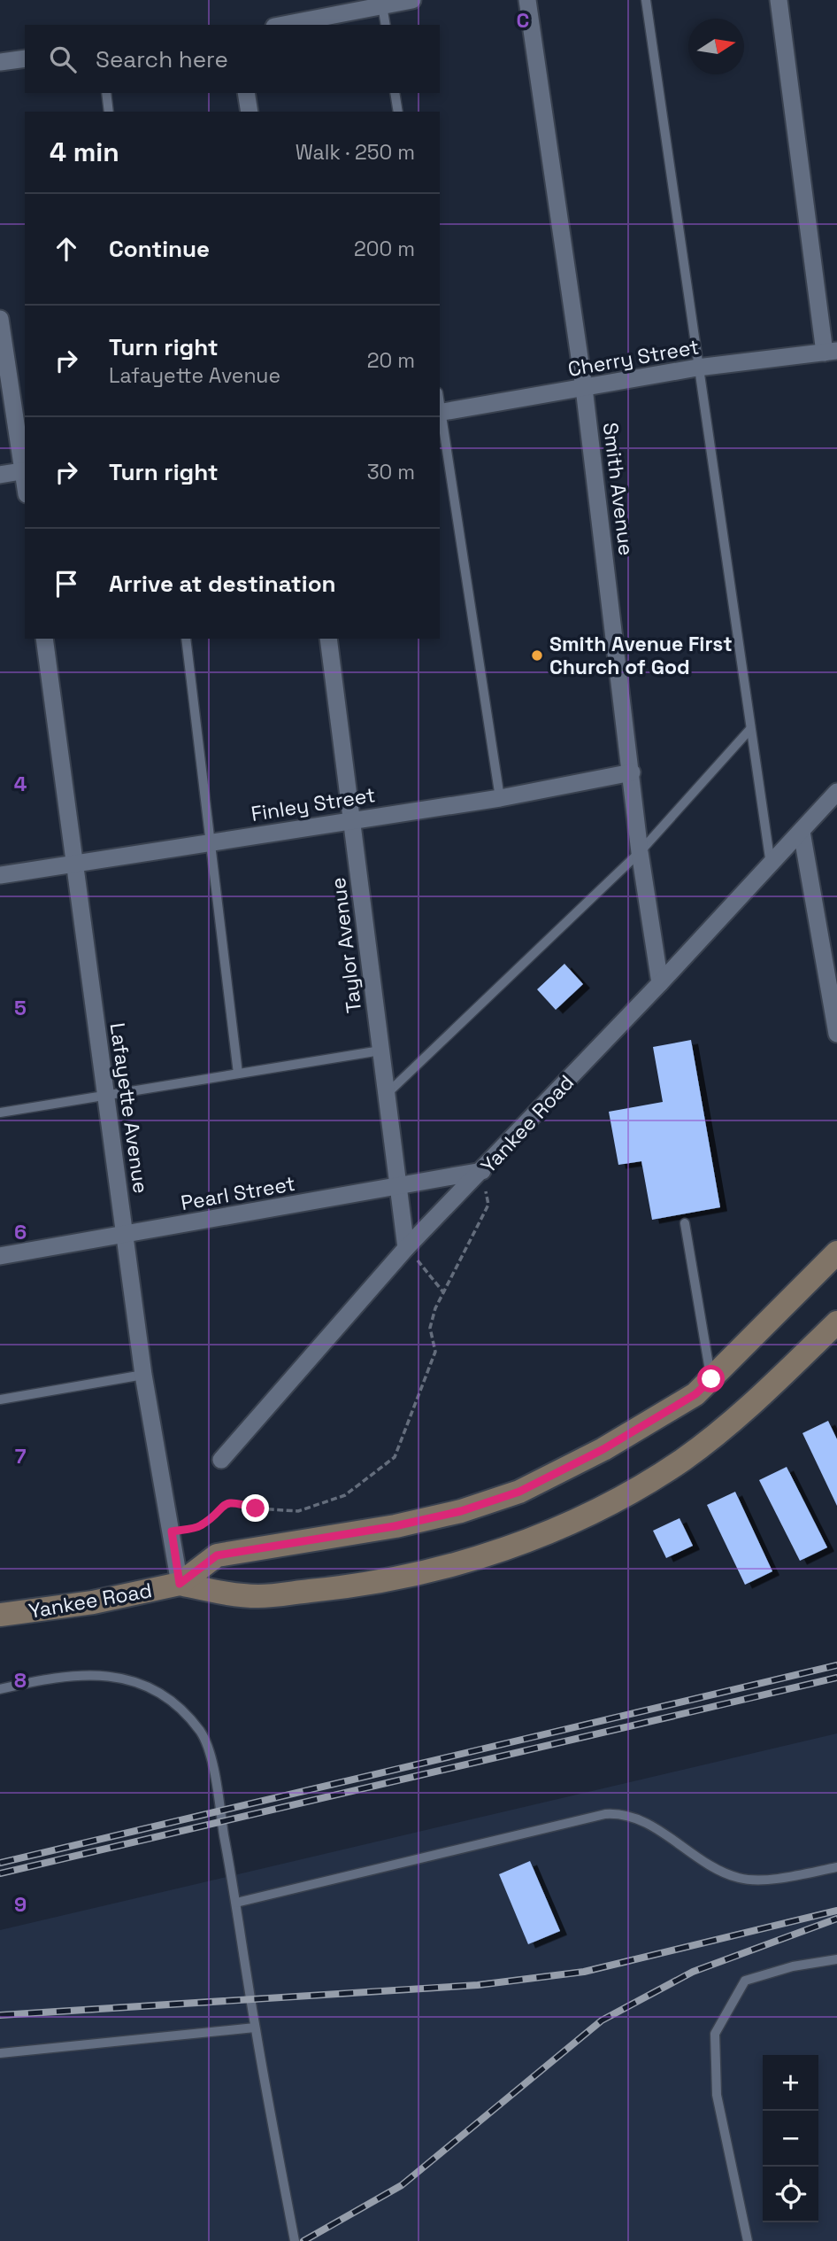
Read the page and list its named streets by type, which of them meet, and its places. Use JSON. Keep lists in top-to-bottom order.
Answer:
{
  "streets": {
    "street": [
      "Cherry Street",
      "Smith Avenue",
      "Finley Street",
      "Taylor Avenue",
      "Lafayette Avenue",
      "Yankee Road",
      "Pearl Street"
    ]
  },
  "crossings": [
    ["Cherry Street", "Smith Avenue"],
    ["Smith Avenue", "Finley Street"],
    ["Smith Avenue", "Yankee Road"],
    ["Finley Street", "Taylor Avenue"],
    ["Finley Street", "Lafayette Avenue"],
    ["Taylor Avenue", "Yankee Road"],
    ["Taylor Avenue", "Pearl Street"],
    ["Lafayette Avenue", "Yankee Road"],
    ["Lafayette Avenue", "Pearl Street"],
    ["Yankee Road", "Pearl Street"]
  ],
  "places": ["Smith Avenue First Church of God"],
  "north": "right",
  "page": {
    "search": "Search here",
    "heading": ["4 min", "Walk · 250 m"],
    "list": [
      ["Continue", "200 m"],
      ["Turn right", "Lafayette Avenue", "20 m"],
      ["Turn right", "30 m"],
      "Arrive at destination"
    ],
    "map_buttons": ["+", "−"]
  },
  "grid": {
    "columns": ["C"],
    "rows": [
      "4",
      "5",
      "6",
      "7",
      "8",
      "9"
    ]
  }
}
